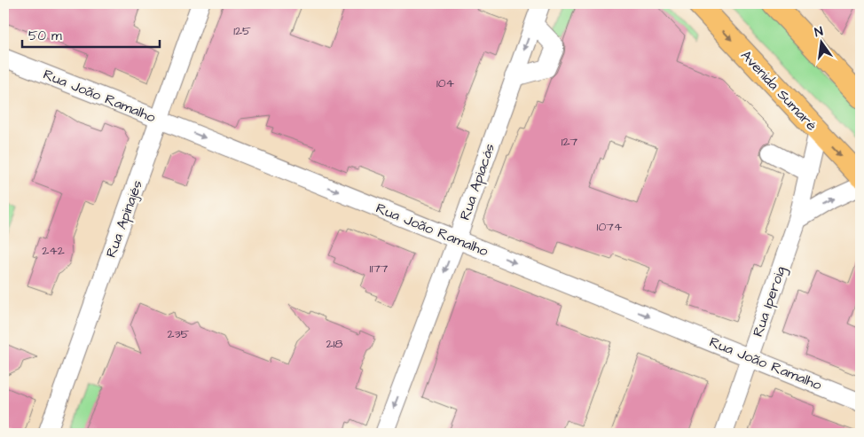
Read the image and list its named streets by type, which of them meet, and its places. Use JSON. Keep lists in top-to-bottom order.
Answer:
{
  "streets": {
    "main road": ["Avenida Sumaré"],
    "street": [
      "Rua João Ramalho",
      "Rua Apiacás",
      "Rua Apinajés",
      "Rua Iperoig"
    ]
  },
  "crossings": [
    ["Avenida Sumaré", "Rua Iperoig"],
    ["Rua João Ramalho", "Rua Apiacás"],
    ["Rua João Ramalho", "Rua Apinajés"],
    ["Rua João Ramalho", "Rua Iperoig"]
  ],
  "one_way": ["Rua João Ramalho", "Rua Apiacás"],
  "house_numbers": [
    "125",
    "104",
    "127",
    "1074",
    "242",
    "1177",
    "235",
    "218"
  ],
  "scale_bar": "50 m",
  "north": "top"
}
